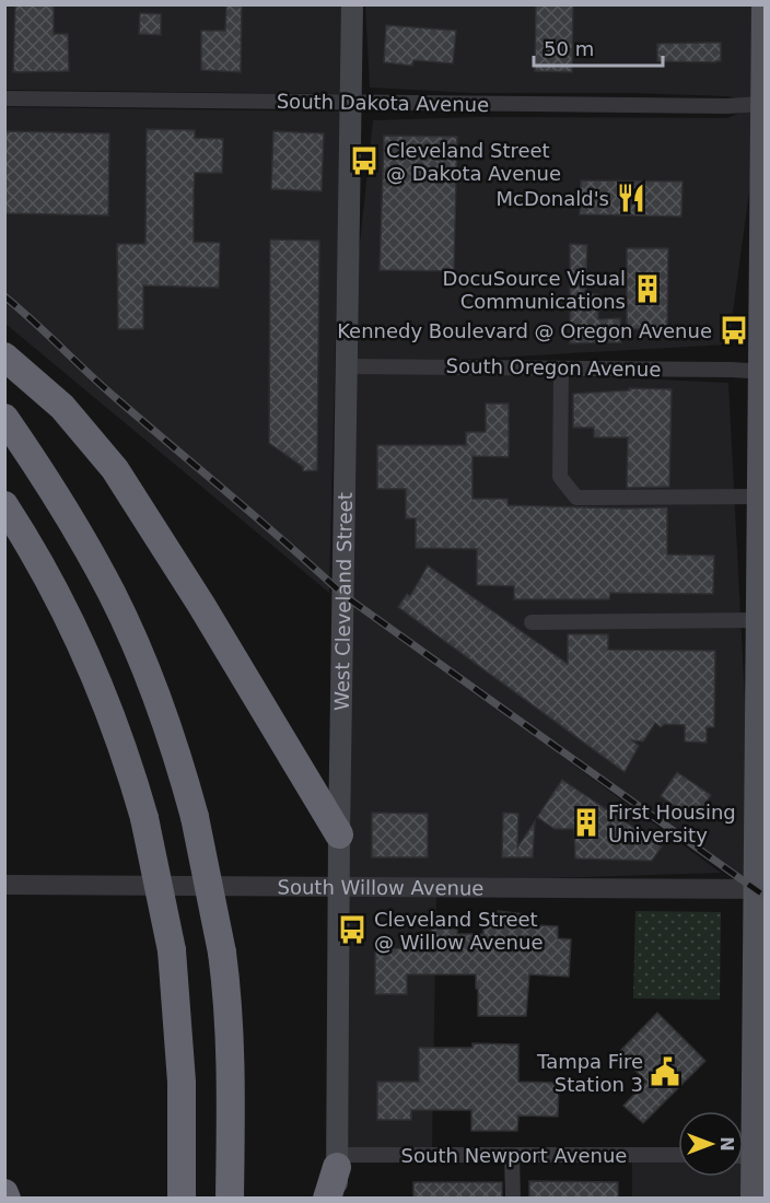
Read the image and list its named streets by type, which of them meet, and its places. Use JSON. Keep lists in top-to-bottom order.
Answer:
{
  "streets": {
    "main road": ["West Cleveland Street"],
    "street": [
      "South Dakota Avenue",
      "South Oregon Avenue",
      "South Willow Avenue",
      "South Newport Avenue"
    ]
  },
  "crossings": [
    ["South Dakota Avenue", "West Cleveland Street"],
    ["South Oregon Avenue", "West Cleveland Street"],
    ["West Cleveland Street", "South Willow Avenue"],
    ["West Cleveland Street", "South Newport Avenue"]
  ],
  "places": {
    "bus stop": ["Cleveland Street @ Dakota Avenue", "Kennedy Boulevard @ Oregon Avenue", "Cleveland Street @ Willow Avenue"],
    "restaurant": ["McDonald's"],
    "building": ["DocuSource Visual Communications", "First Housing University"],
    "public building": ["Tampa Fire Station 3"]
  },
  "scale_bar": "50 m",
  "north": "right"
}
